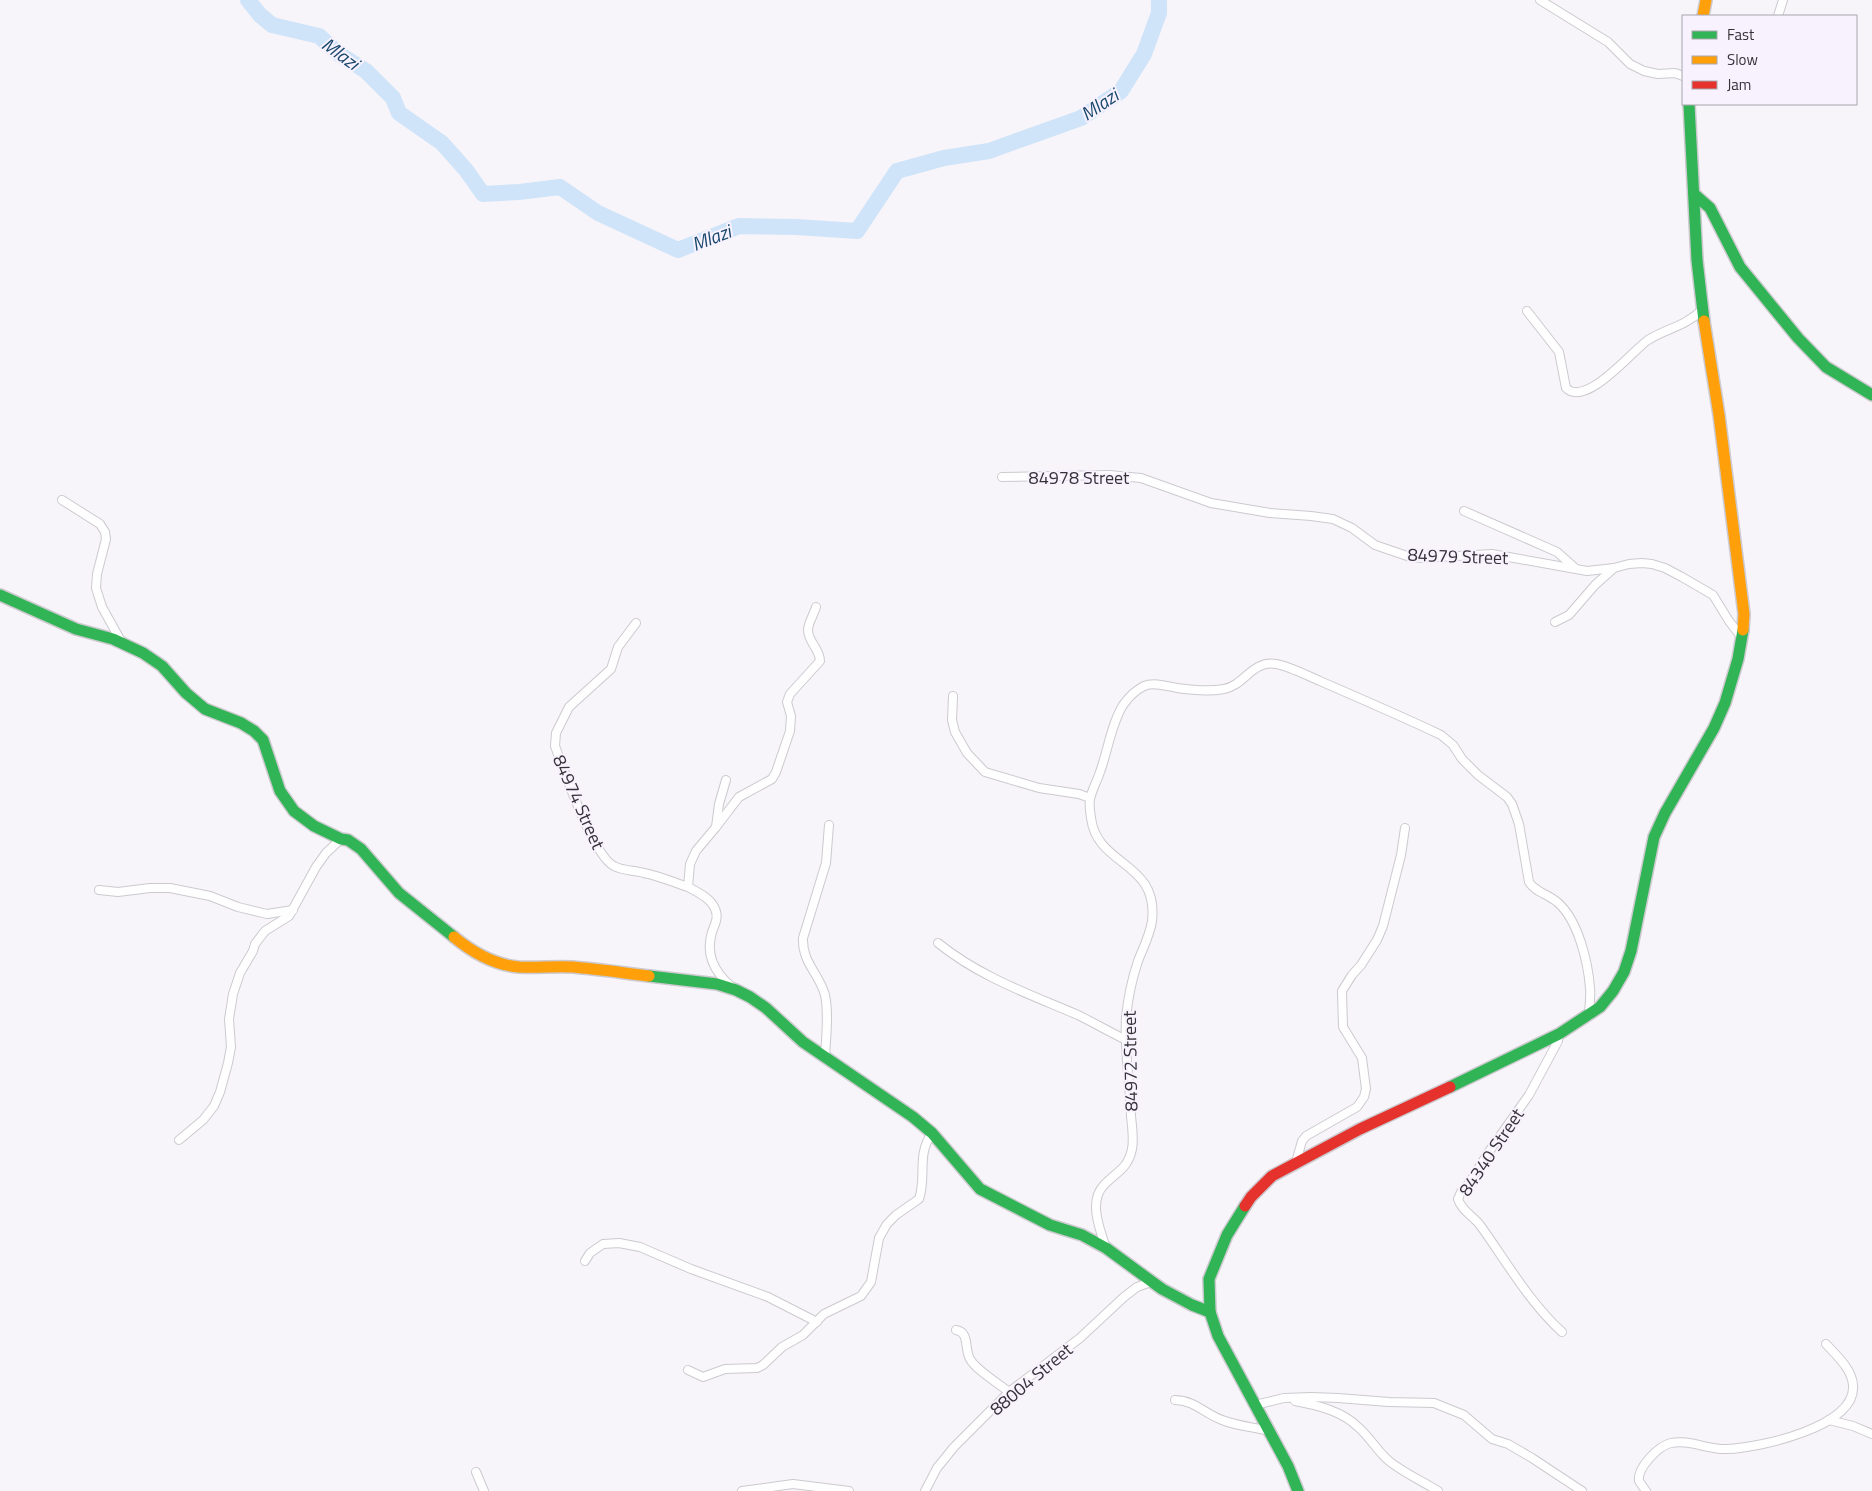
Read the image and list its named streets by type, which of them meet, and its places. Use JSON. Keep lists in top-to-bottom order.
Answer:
{
  "streets": {
    "street": [
      "84978 Street",
      "84979 Street",
      "84974 Street",
      "84972 Street",
      "84340 Street",
      "88004 Street"
    ]
  },
  "crossings": [
    ["84978 Street", "84979 Street"]
  ],
  "water": ["Mlazi"],
  "legend": ["Fast", "Slow", "Jam"]
}
